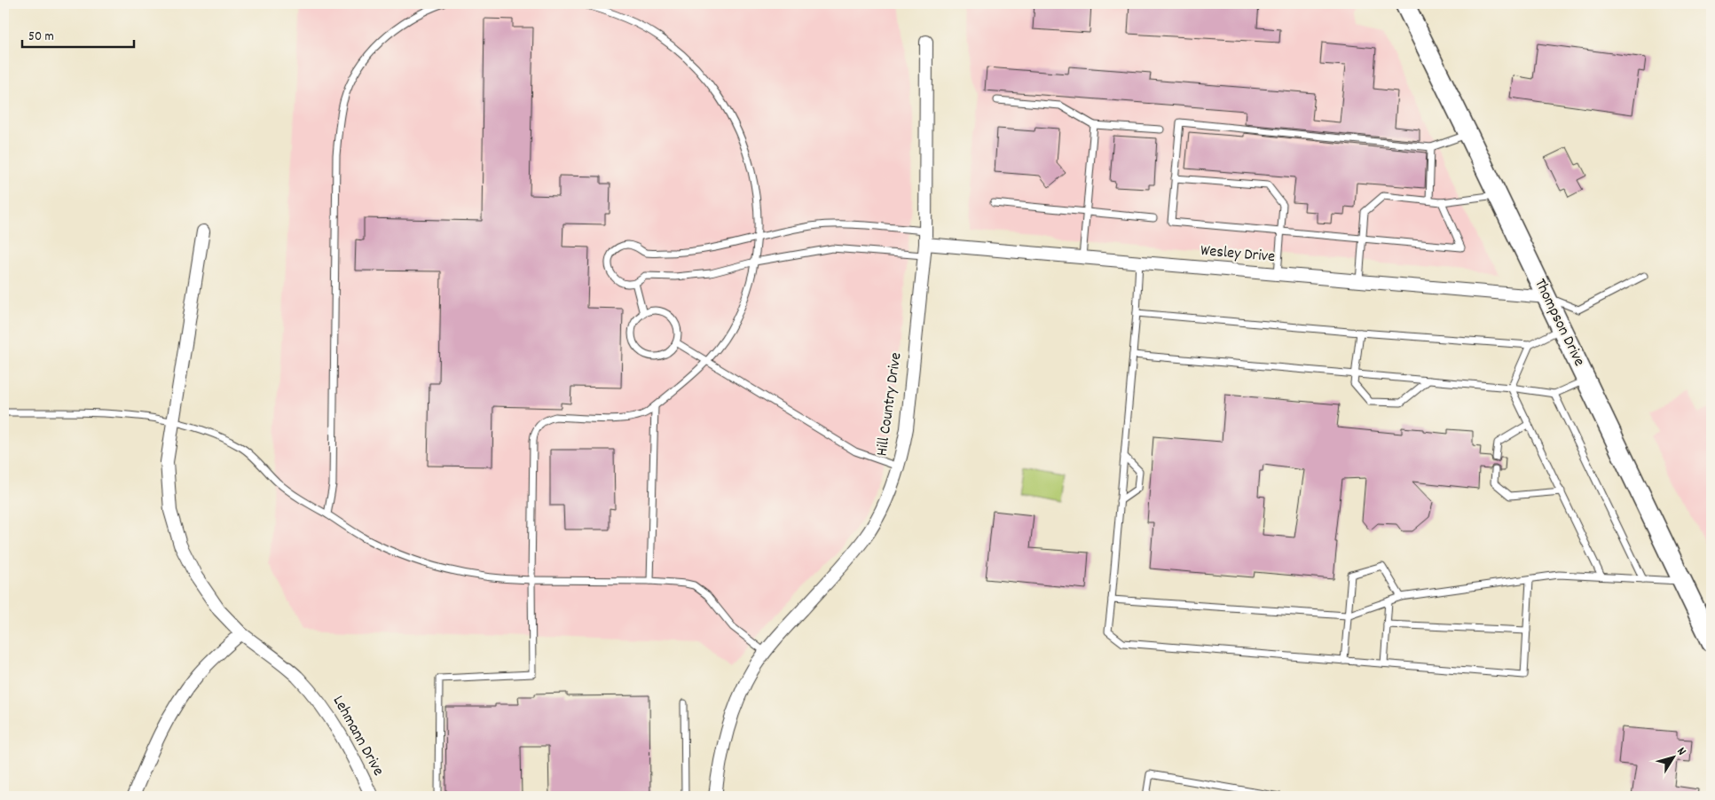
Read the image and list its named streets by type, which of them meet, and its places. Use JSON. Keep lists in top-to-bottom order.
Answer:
{
  "streets": {
    "main road": ["Thompson Drive"],
    "street": ["Wesley Drive", "Hill Country Drive", "Lehmann Drive"]
  },
  "crossings": [
    ["Wesley Drive", "Thompson Drive"],
    ["Wesley Drive", "Hill Country Drive"]
  ],
  "scale_bar": "50 m",
  "north": "top right"
}
